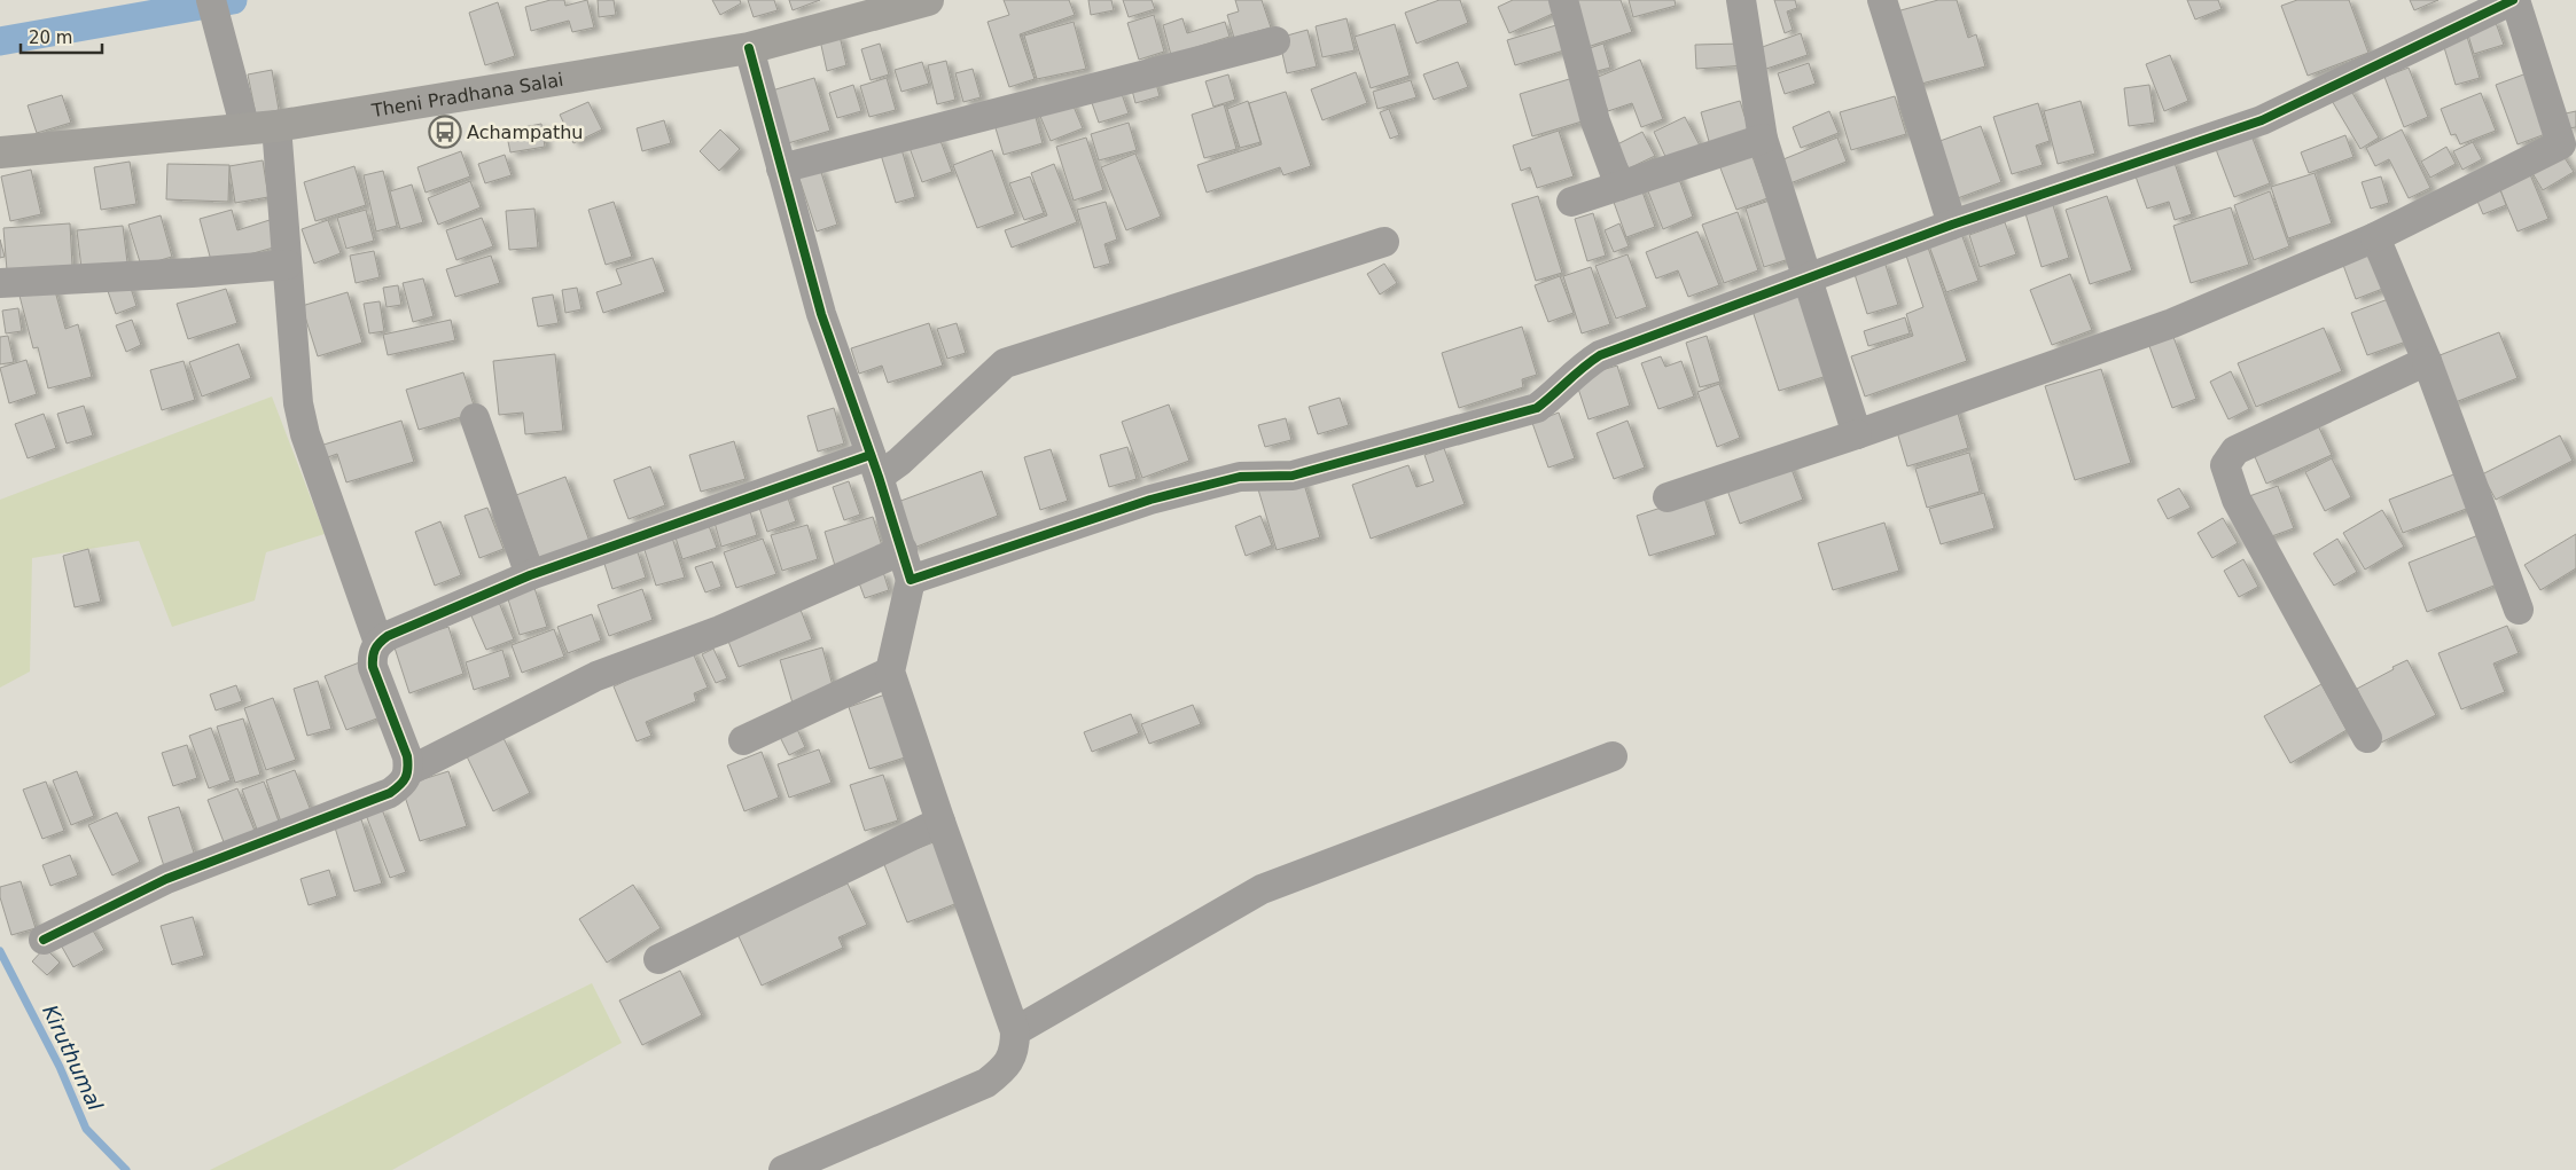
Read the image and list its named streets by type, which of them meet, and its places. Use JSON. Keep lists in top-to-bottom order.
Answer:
{
  "streets": {
    "main road": ["Theni Pradhana Salai"]
  },
  "water": ["Kiruthumal"],
  "places": {
    "bus stop": ["Achampathu"]
  },
  "scale_bar": "20 m"
}
